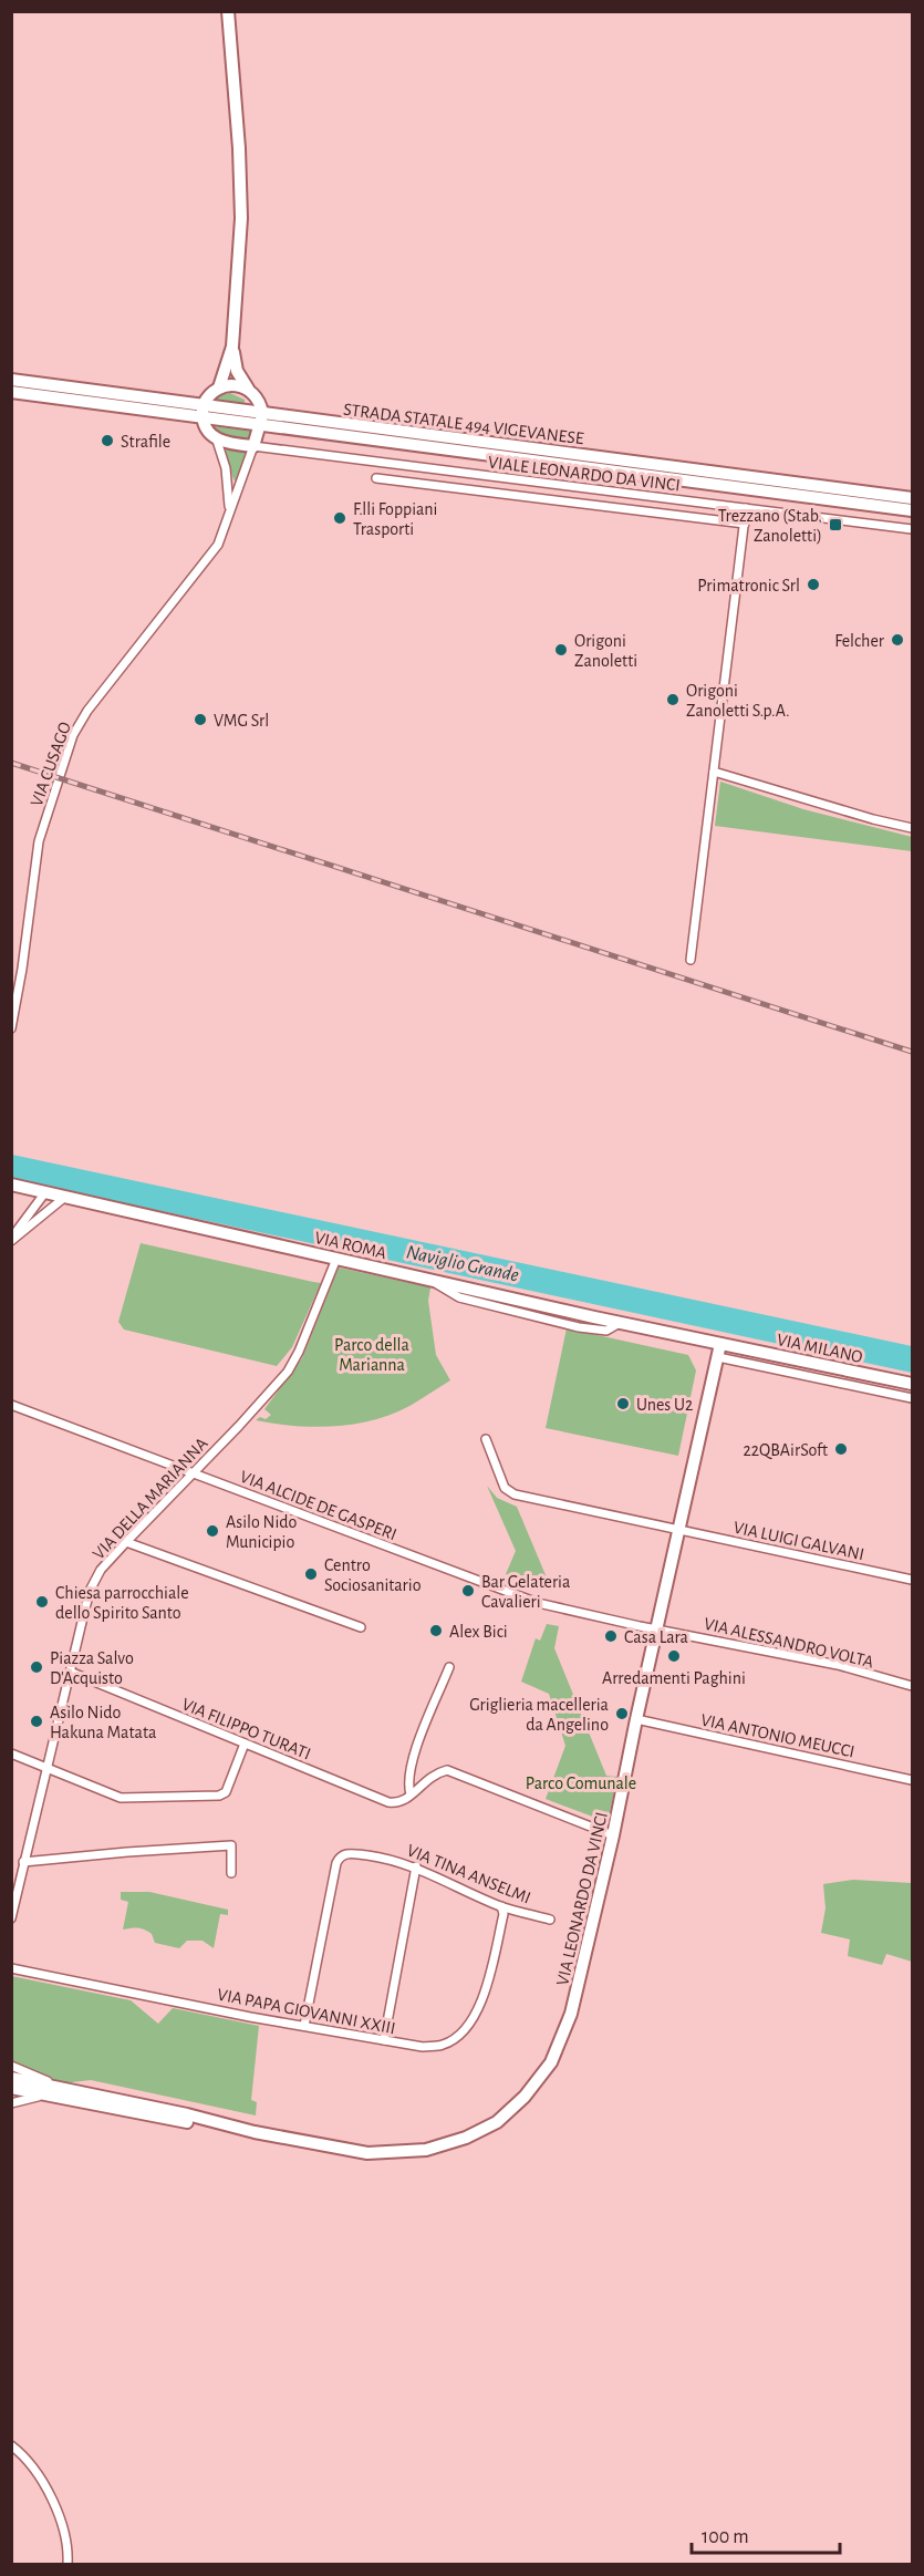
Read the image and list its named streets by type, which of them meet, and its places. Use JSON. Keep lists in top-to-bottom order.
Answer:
{
  "streets": {
    "main road": [
      "STRADA STATALE 494 VIGEVANESE",
      "VIA ROMA",
      "VIA MILANO",
      "VIA LEONARDO DA VINCI"
    ],
    "street": [
      "VIALE LEONARDO DA VINCI",
      "VIA CUSAGO",
      "VIA DELLA MARIANNA",
      "VIA ALCIDE DE GASPERI",
      "VIA LUIGI GALVANI",
      "VIA ALESSANDRO VOLTA",
      "VIA FILIPPO TURATI",
      "VIA ANTONIO MEUCCI",
      "VIA TINA ANSELMI",
      "VIA PAPA GIOVANNI XXIII"
    ]
  },
  "crossings": [
    ["VIALE LEONARDO DA VINCI", "VIA CUSAGO"],
    ["VIA ROMA", "VIA MILANO"],
    ["VIA ROMA", "VIA DELLA MARIANNA"],
    ["VIA ROMA", "VIA LEONARDO DA VINCI"],
    ["VIA MILANO", "VIA LEONARDO DA VINCI"],
    ["VIA DELLA MARIANNA", "VIA ALCIDE DE GASPERI"],
    ["VIA DELLA MARIANNA", "VIA FILIPPO TURATI"],
    ["VIA ALCIDE DE GASPERI", "VIA ALESSANDRO VOLTA"],
    ["VIA ALCIDE DE GASPERI", "VIA LEONARDO DA VINCI"],
    ["VIA LUIGI GALVANI", "VIA LEONARDO DA VINCI"],
    ["VIA ALESSANDRO VOLTA", "VIA LEONARDO DA VINCI"],
    ["VIA ANTONIO MEUCCI", "VIA LEONARDO DA VINCI"],
    ["VIA TINA ANSELMI", "VIA PAPA GIOVANNI XXIII"]
  ],
  "water": ["Naviglio Grande"],
  "parks": ["Parco della Marianna", "Parco Comunale"],
  "places": {
    "other": [
      "Strafile",
      "F.lli Foppiani Trasporti",
      "Primatronic Srl",
      "Felcher",
      "Origoni Zanoletti",
      "Origoni Zanoletti S.p.A.",
      "VMG Srl",
      "Unes U2",
      "22QBAirSoft",
      "Asilo Nido Municipio",
      "Centro Sociosanitario",
      "Bar Gelateria Cavalieri",
      "Chiesa parrocchiale dello Spirito Santo",
      "Alex Bici",
      "Casa Lara",
      "Arredamenti Paghini",
      "Piazza Salvo D'Acquisto",
      "Griglieria macelleria da Angelino",
      "Asilo Nido Hakuna Matata"
    ],
    "transit": ["Trezzano (Stab. Zanoletti)"]
  },
  "scale_bar": "100 m"
}
